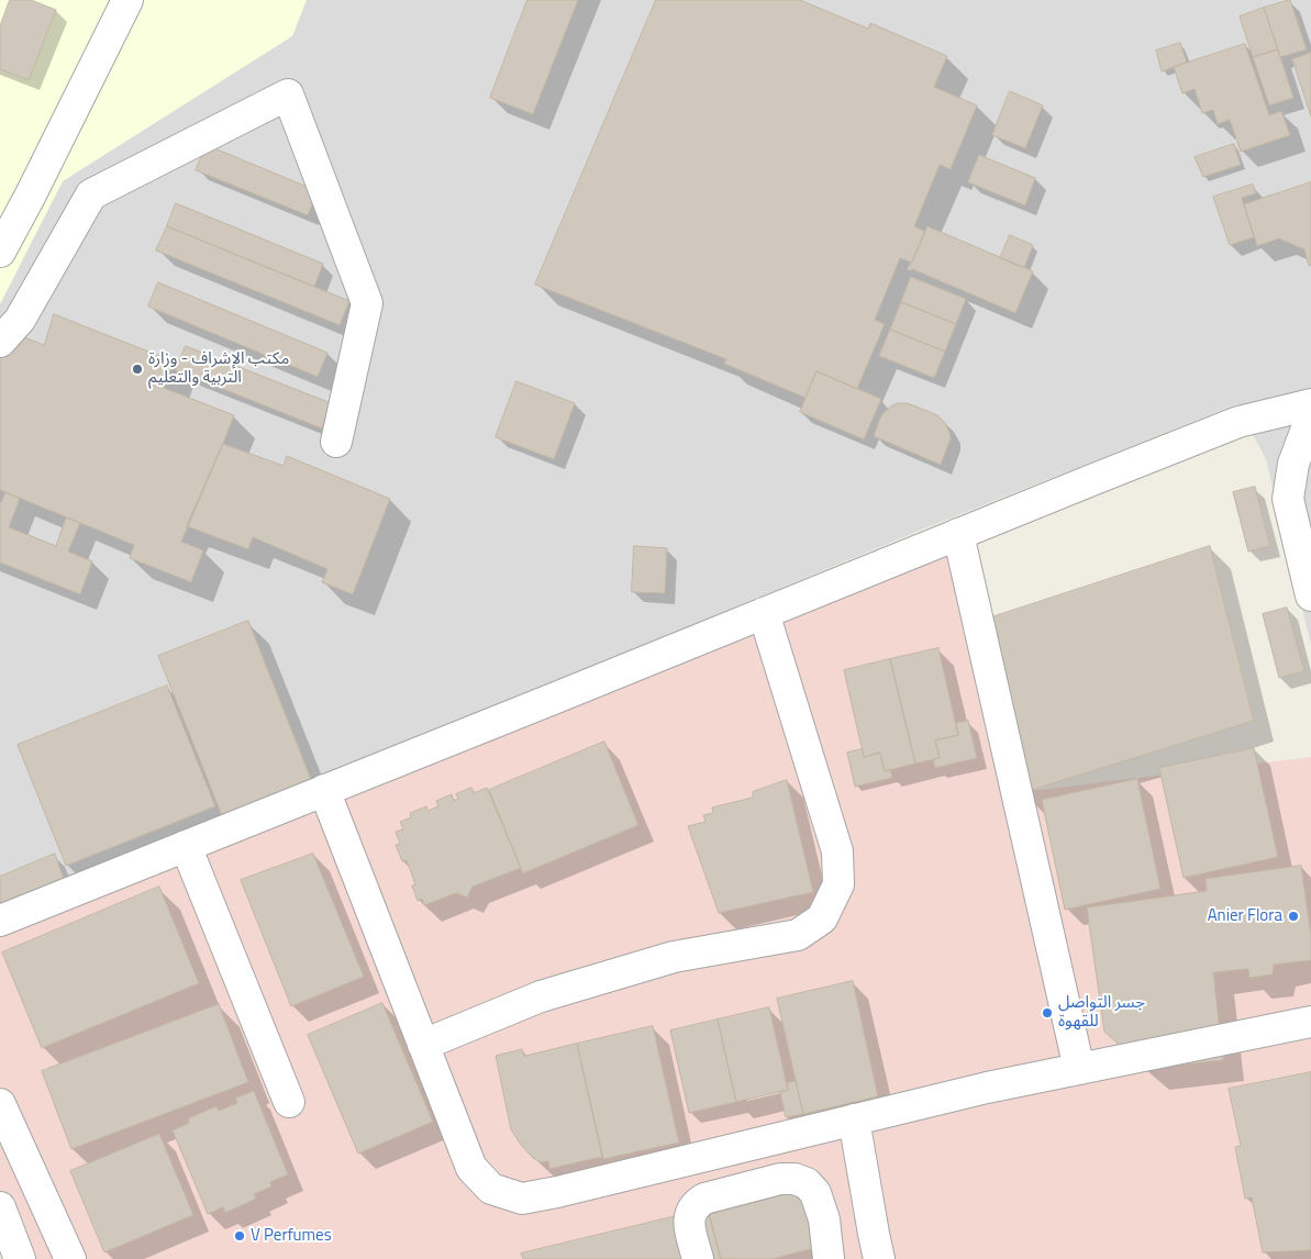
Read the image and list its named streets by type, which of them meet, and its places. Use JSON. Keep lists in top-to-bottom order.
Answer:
{
  "places": [
    "مكتب الإشراف - وزارة التربية والتعليم",
    "Anier Flora",
    "جسر التواصل للقهوة",
    "V Perfumes"
  ]
}
